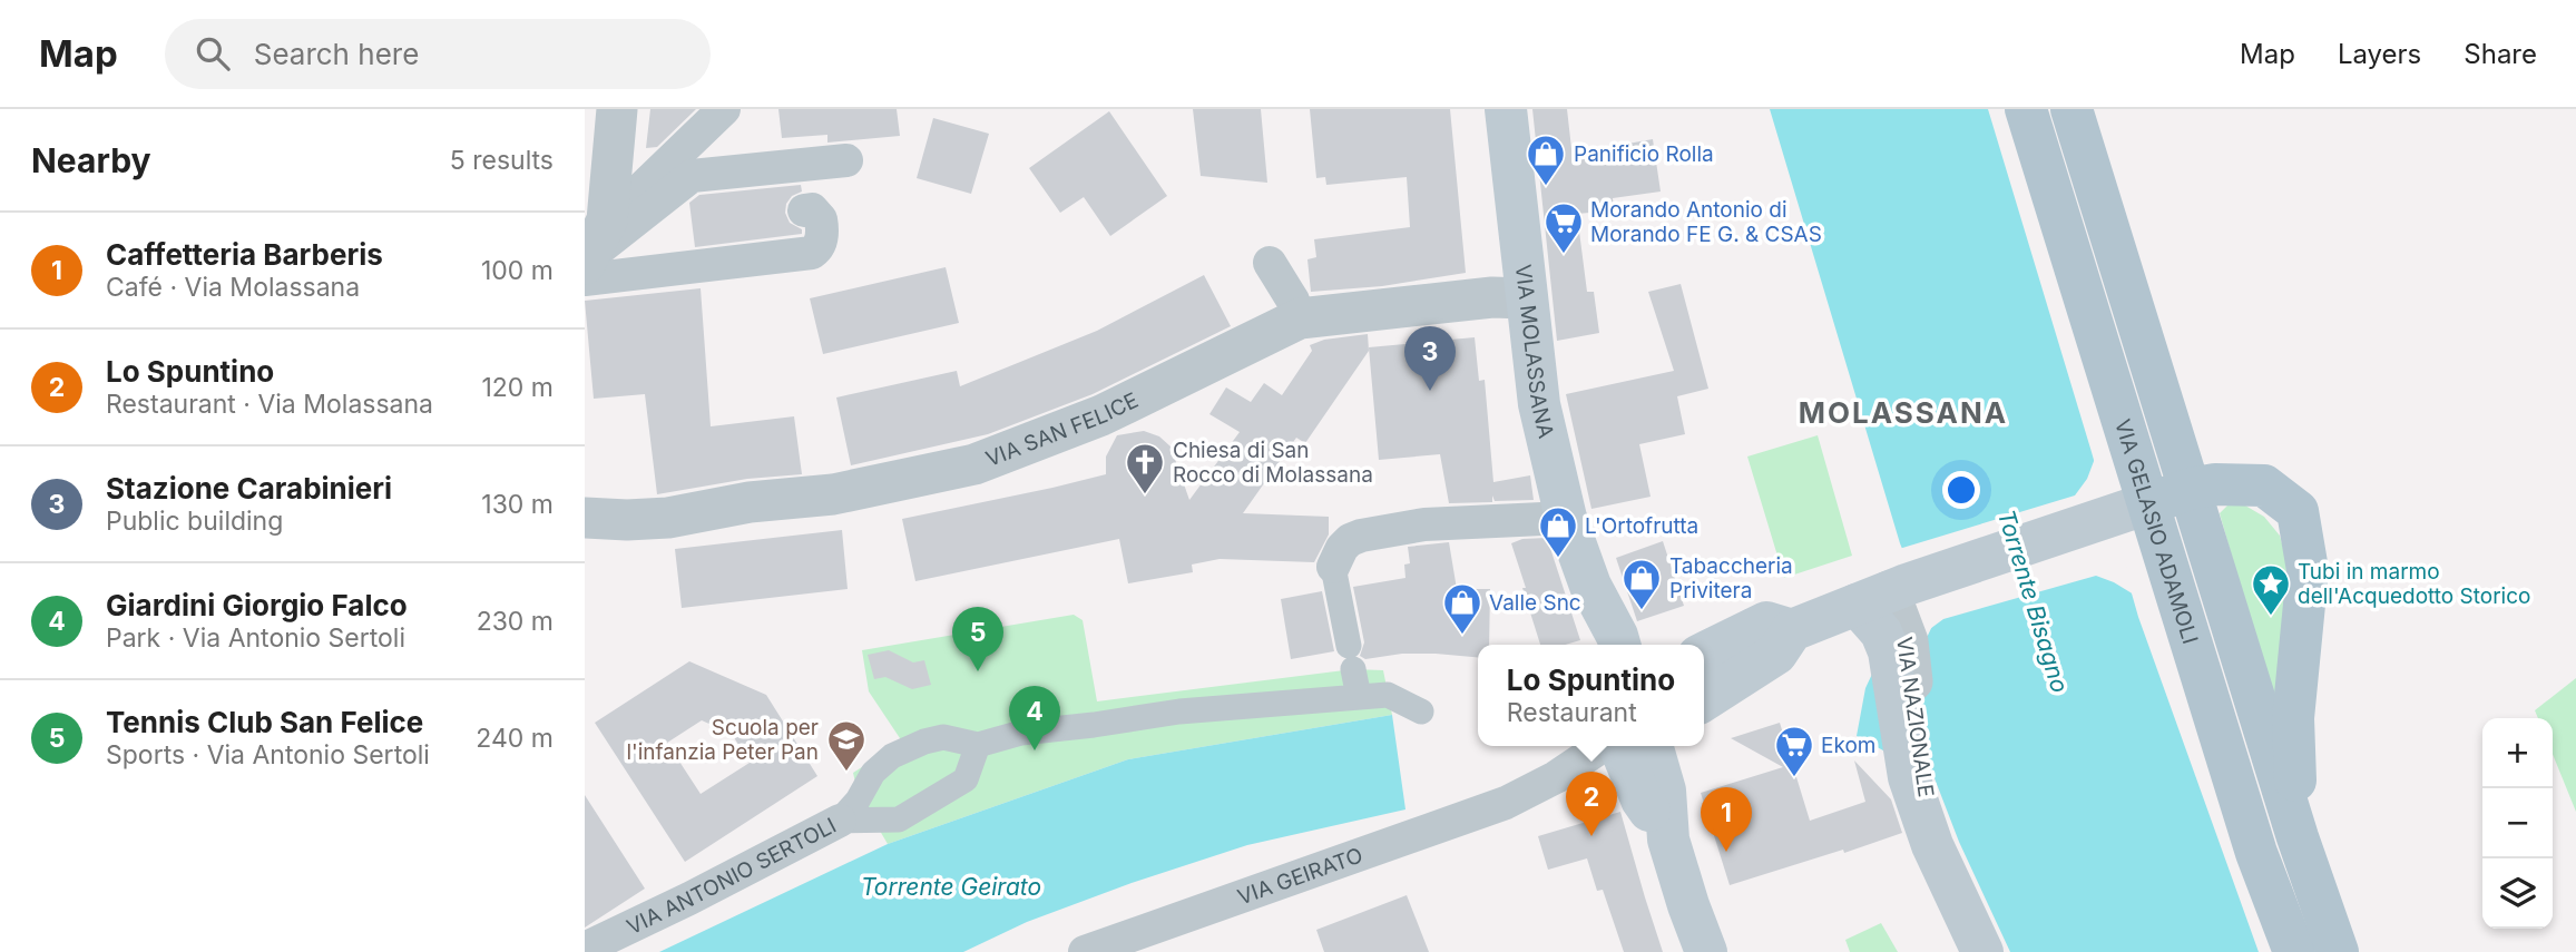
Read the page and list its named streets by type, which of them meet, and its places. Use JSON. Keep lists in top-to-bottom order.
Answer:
{
  "streets": {
    "main road": ["VIA MOLASSANA", "VIA GELASIO ADAMOLI", "VIA NAZIONALE"],
    "street": ["VIA SAN FELICE", "VIA ANTONIO SERTOLI", "VIA GEIRATO"]
  },
  "crossings": [
    ["VIA MOLASSANA", "VIA SAN FELICE"]
  ],
  "districts": ["MOLASSANA"],
  "water": ["Torrente Bisagno", "Torrente Geirato"],
  "places": {
    "shop": [
      "Panificio Rolla",
      "L'Ortofrutta",
      "Tabaccheria Privitera",
      "Valle Snc"
    ],
    "supermarket": ["Morando Antonio di Morando FE G. & CSAS", "Ekom"],
    "church": ["Chiesa di San Rocco di Molassana"],
    "place": ["Tubi in marmo dell'Acquedotto Storico"],
    "school or university": ["Scuola per l'infanzia Peter Pan"]
  },
  "page": {
    "header": "Map",
    "search": "Search here",
    "nav": ["Map", "Layers", "Share"],
    "heading": ["Nearby", "5 results"],
    "list": [
      {
        "mark": "1",
        "name": "Caffetteria Barberis",
        "note": "Café · Via Molassana",
        "value": "100 m"
      },
      {
        "mark": "2",
        "name": "Lo Spuntino",
        "note": "Restaurant · Via Molassana",
        "value": "120 m"
      },
      {
        "mark": "3",
        "name": "Stazione Carabinieri",
        "note": "Public building",
        "value": "130 m"
      },
      {
        "mark": "4",
        "name": "Giardini Giorgio Falco",
        "note": "Park · Via Antonio Sertoli",
        "value": "230 m"
      },
      {
        "mark": "5",
        "name": "Tennis Club San Felice",
        "note": "Sports · Via Antonio Sertoli",
        "value": "240 m"
      }
    ],
    "pins": [
      "3",
      "5",
      "4",
      "2",
      "1"
    ],
    "popup": ["Lo Spuntino", "Restaurant"],
    "map_buttons": ["+", "−"]
  }
}
